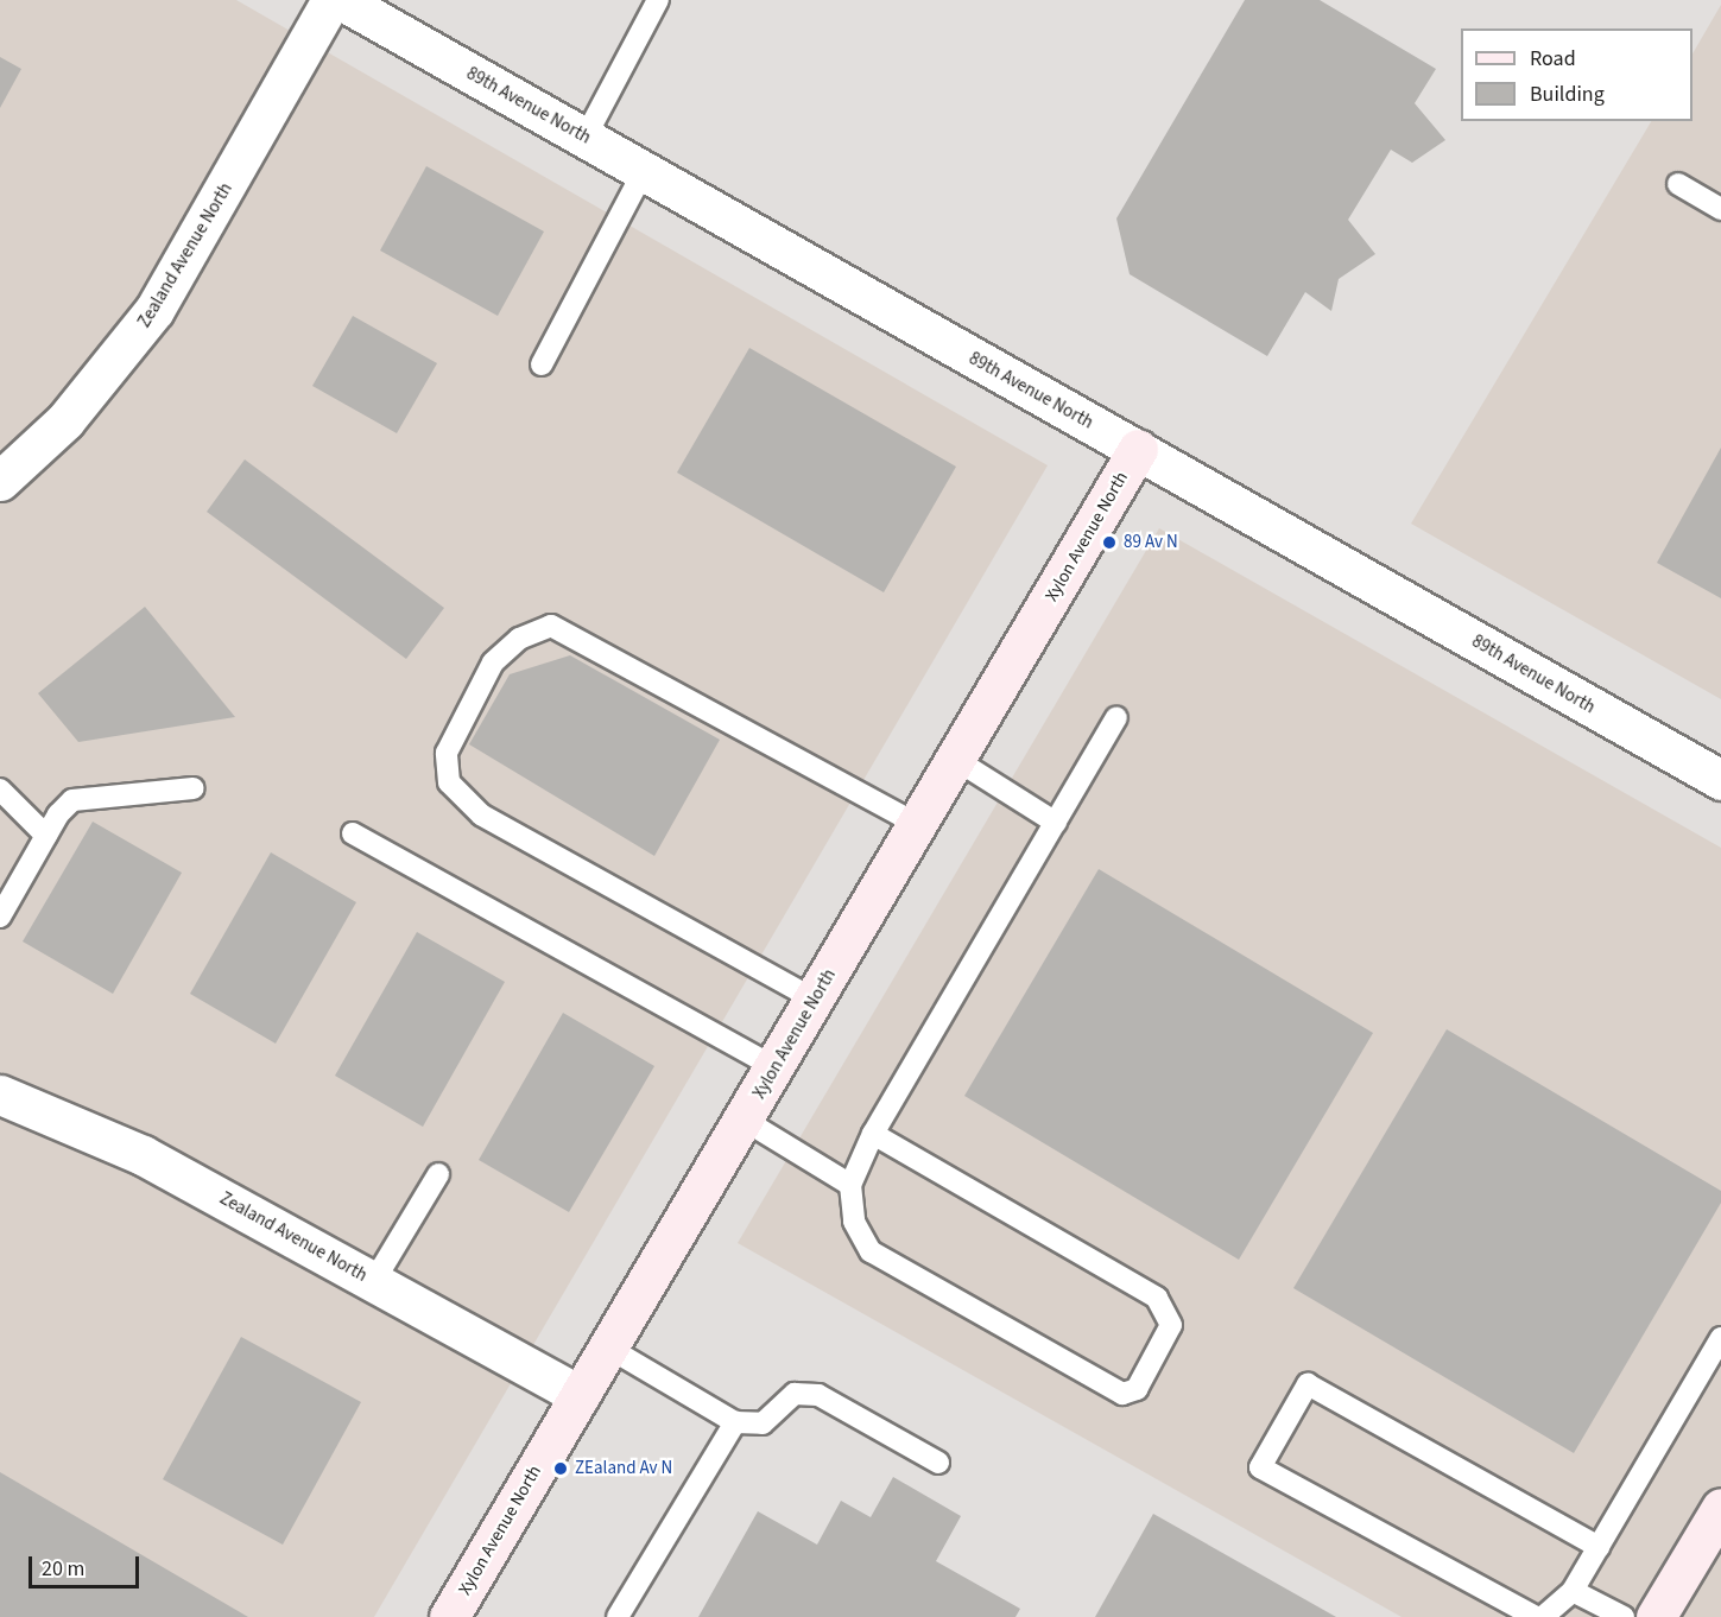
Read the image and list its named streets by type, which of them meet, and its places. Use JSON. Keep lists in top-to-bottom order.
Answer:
{
  "streets": {
    "street": ["89th Avenue North", "Zealand Avenue North", "Xylon Avenue North"]
  },
  "crossings": [
    ["89th Avenue North", "Xylon Avenue North"],
    ["Zealand Avenue North", "Xylon Avenue North"]
  ],
  "places": ["89 Av N", "ZEaland Av N"],
  "legend": ["Road", "Building"],
  "scale_bar": "20 m"
}
